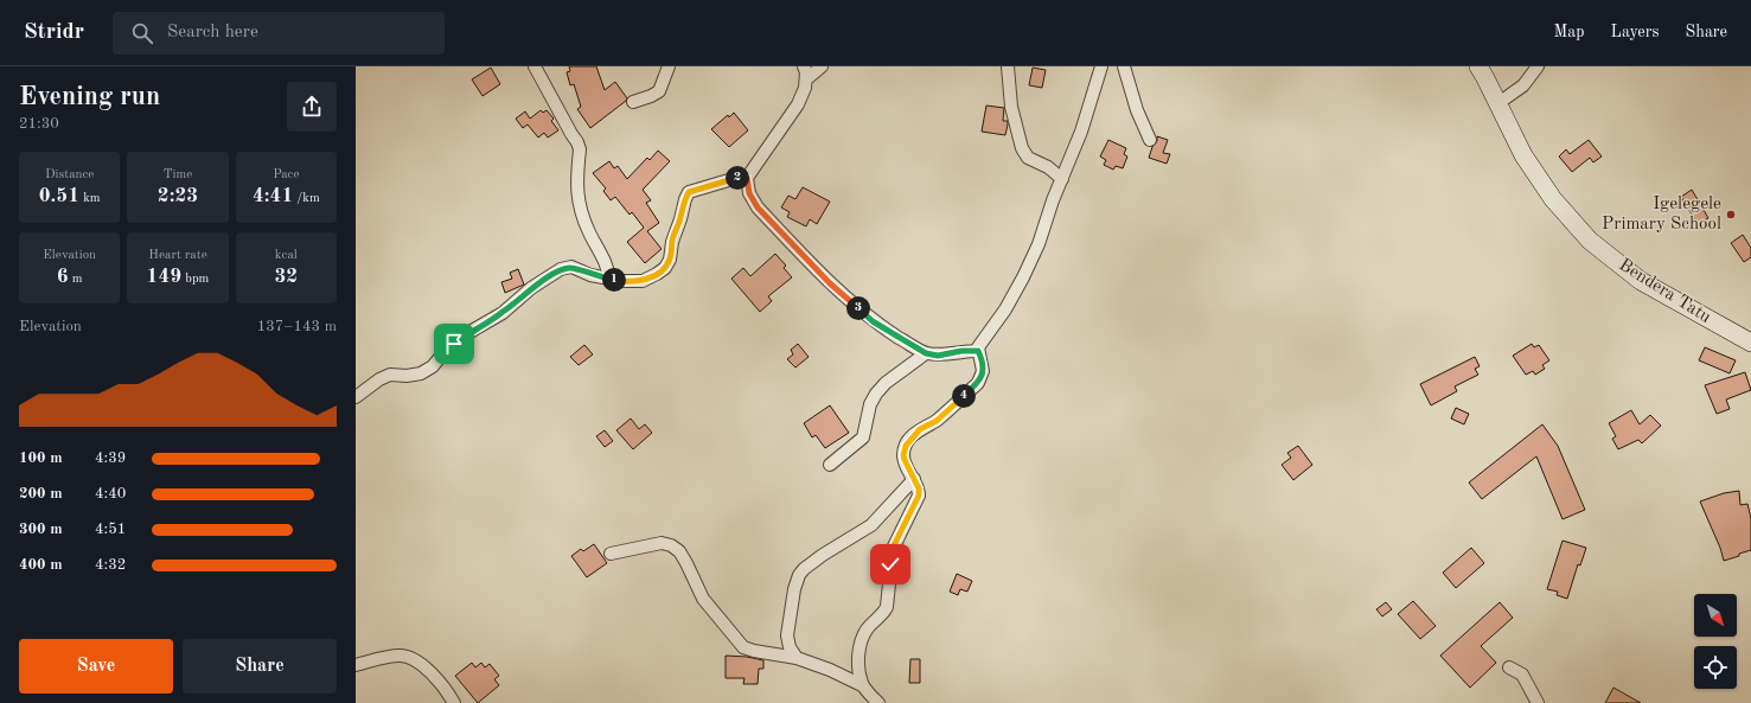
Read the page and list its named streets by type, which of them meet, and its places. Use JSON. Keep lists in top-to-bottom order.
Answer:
{
  "streets": {
    "main road": ["Bendera Tatu"]
  },
  "places": ["Igelegele Primary School"],
  "north": "bottom right",
  "page": {
    "header": "Stridr",
    "search": "Search here",
    "nav": ["Map", "Layers", "Share"],
    "heading": ["Evening run", "21:30"],
    "stats": [
      ["Distance", "0.51 km"],
      ["Time", "2:23"],
      ["Pace", "4:41 /km"],
      ["Elevation", "6 m"],
      ["Heart rate", "149 bpm"],
      ["kcal", "32"]
    ],
    "pins": [
      "2",
      "1",
      "3",
      "4"
    ],
    "chart": ["Elevation", "137–143 m"],
    "list": [
      {
        "name": "100 m",
        "note": "4:39"
      },
      {
        "name": "200 m",
        "note": "4:40"
      },
      {
        "name": "300 m",
        "note": "4:51"
      },
      {
        "name": "400 m",
        "note": "4:32"
      }
    ],
    "buttons": ["Save", "Share"]
  }
}
